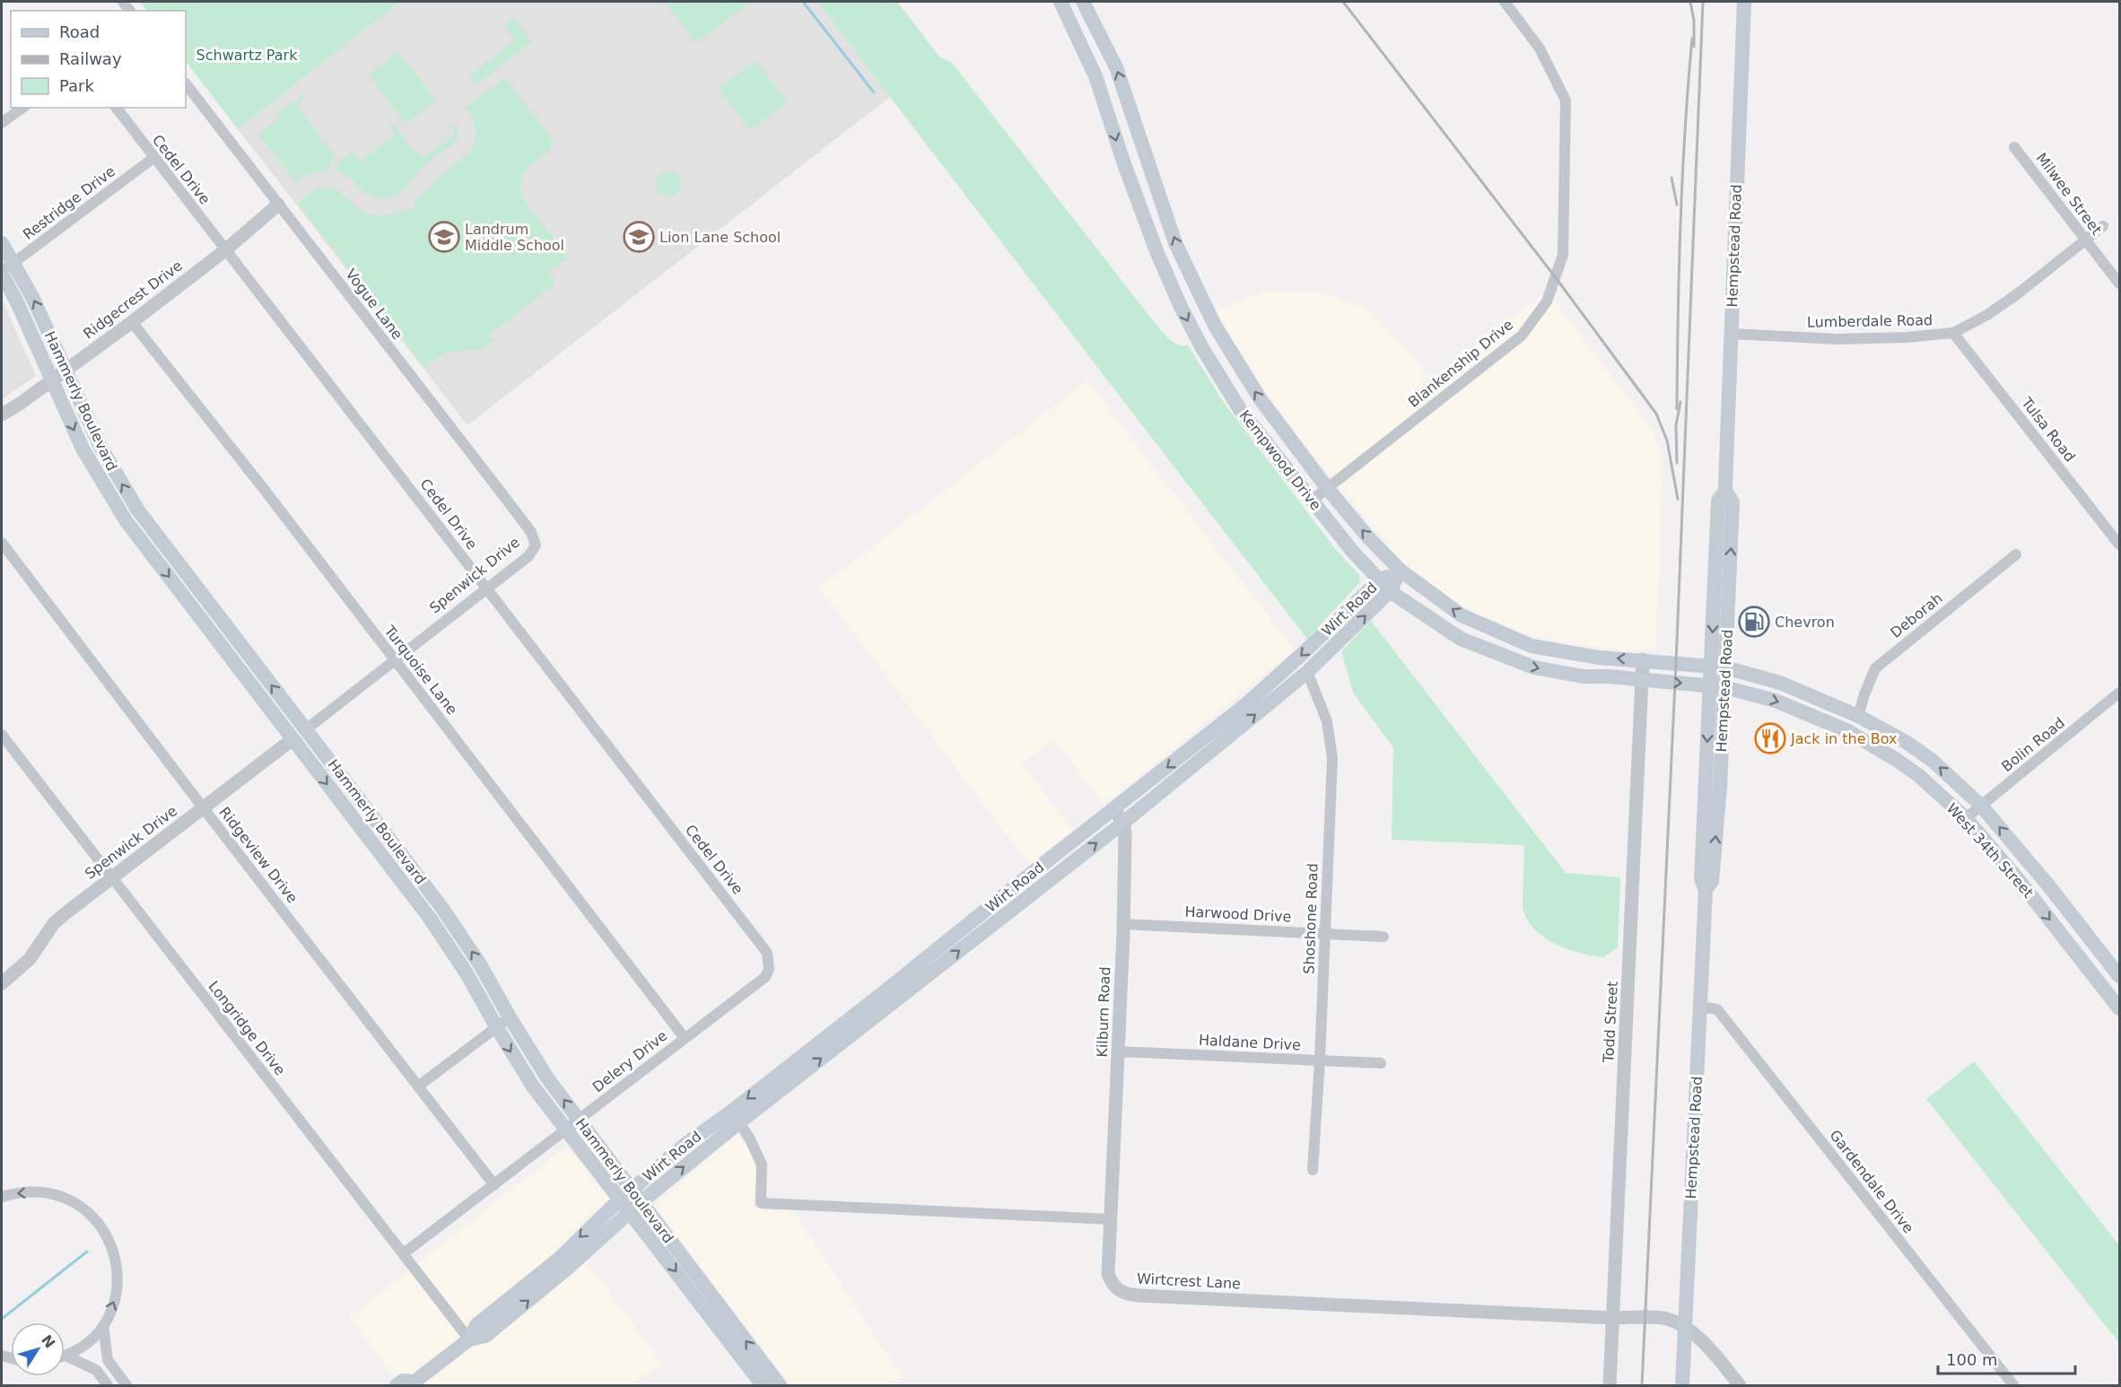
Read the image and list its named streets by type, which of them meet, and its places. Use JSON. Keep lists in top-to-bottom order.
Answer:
{
  "streets": {
    "main road": [
      "Hempstead Road",
      "Hammerly Boulevard",
      "Kempwood Drive",
      "Wirt Road",
      "West 34th Street"
    ],
    "street": [
      "Cedel Drive",
      "Milwee Street",
      "Restridge Drive",
      "Ridgecrest Drive",
      "Vogue Lane",
      "Lumberdale Road",
      "Blankenship Drive",
      "Tulsa Road",
      "Spenwick Drive",
      "Deborah",
      "Turquoise Lane",
      "Bolin Road",
      "Ridgeview Drive",
      "Harwood Drive",
      "Shoshone Road",
      "Kilburn Road",
      "Todd Street",
      "Longridge Drive",
      "Haldane Drive",
      "Delery Drive",
      "Gardendale Drive",
      "Wirtcrest Lane"
    ]
  },
  "crossings": [
    ["Cedel Drive", "Restridge Drive"],
    ["Cedel Drive", "Ridgecrest Drive"],
    ["Cedel Drive", "Spenwick Drive"],
    ["Cedel Drive", "Delery Drive"],
    ["Milwee Street", "Lumberdale Road"],
    ["Restridge Drive", "Hammerly Boulevard"],
    ["Hempstead Road", "Lumberdale Road"],
    ["Hempstead Road", "Kempwood Drive"],
    ["Hempstead Road", "West 34th Street"],
    ["Hempstead Road", "Gardendale Drive"],
    ["Hempstead Road", "Wirtcrest Lane"],
    ["Ridgecrest Drive", "Vogue Lane"],
    ["Ridgecrest Drive", "Hammerly Boulevard"],
    ["Ridgecrest Drive", "Turquoise Lane"],
    ["Vogue Lane", "Spenwick Drive"],
    ["Lumberdale Road", "Tulsa Road"],
    ["Blankenship Drive", "Kempwood Drive"],
    ["Hammerly Boulevard", "Spenwick Drive"],
    ["Hammerly Boulevard", "Wirt Road"],
    ["Hammerly Boulevard", "Delery Drive"],
    ["Kempwood Drive", "Wirt Road"],
    ["Kempwood Drive", "West 34th Street"],
    ["Kempwood Drive", "Todd Street"],
    ["Spenwick Drive", "Turquoise Lane"],
    ["Spenwick Drive", "Ridgeview Drive"],
    ["Spenwick Drive", "Longridge Drive"],
    ["Wirt Road", "Shoshone Road"],
    ["Wirt Road", "Kilburn Road"],
    ["Wirt Road", "Longridge Drive"],
    ["Deborah", "West 34th Street"],
    ["Turquoise Lane", "Delery Drive"],
    ["Bolin Road", "West 34th Street"],
    ["Ridgeview Drive", "Delery Drive"],
    ["Harwood Drive", "Shoshone Road"],
    ["Harwood Drive", "Kilburn Road"],
    ["Shoshone Road", "Haldane Drive"],
    ["Kilburn Road", "Haldane Drive"],
    ["Kilburn Road", "Wirtcrest Lane"],
    ["Todd Street", "Wirtcrest Lane"],
    ["Longridge Drive", "Delery Drive"]
  ],
  "parks": ["Schwartz Park"],
  "places": {
    "school or university": ["Landrum Middle School", "Lion Lane School"],
    "fuel station": ["Chevron"],
    "restaurant": ["Jack in the Box"]
  },
  "legend": ["Road", "Railway", "Park"],
  "scale_bar": "100 m",
  "north": "top right"
}
